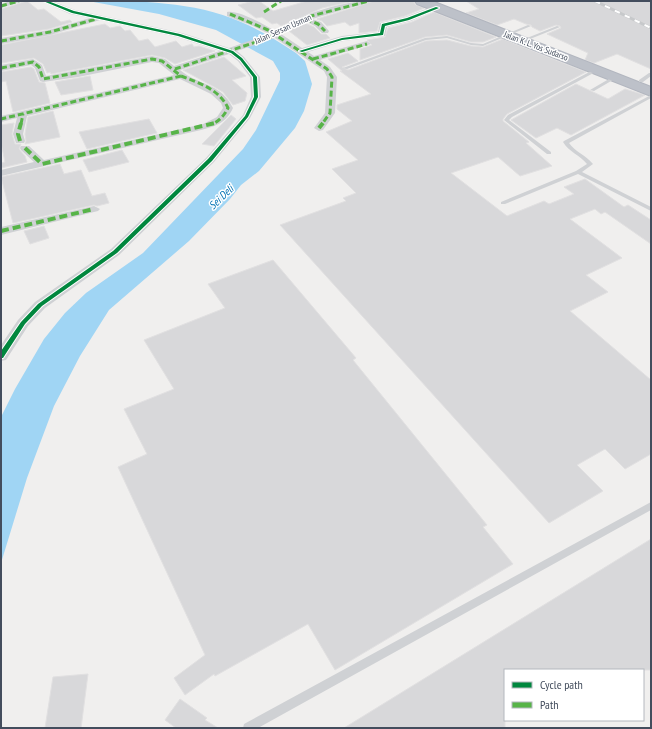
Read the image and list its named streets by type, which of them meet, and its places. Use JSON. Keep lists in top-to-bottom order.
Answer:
{
  "streets": {
    "highway": ["Jalan K. L. Yos Sudarso"],
    "street": ["Jalan Sersan Usman"]
  },
  "water": ["Sei Deli"],
  "legend": ["Cycle path", "Path"]
}
